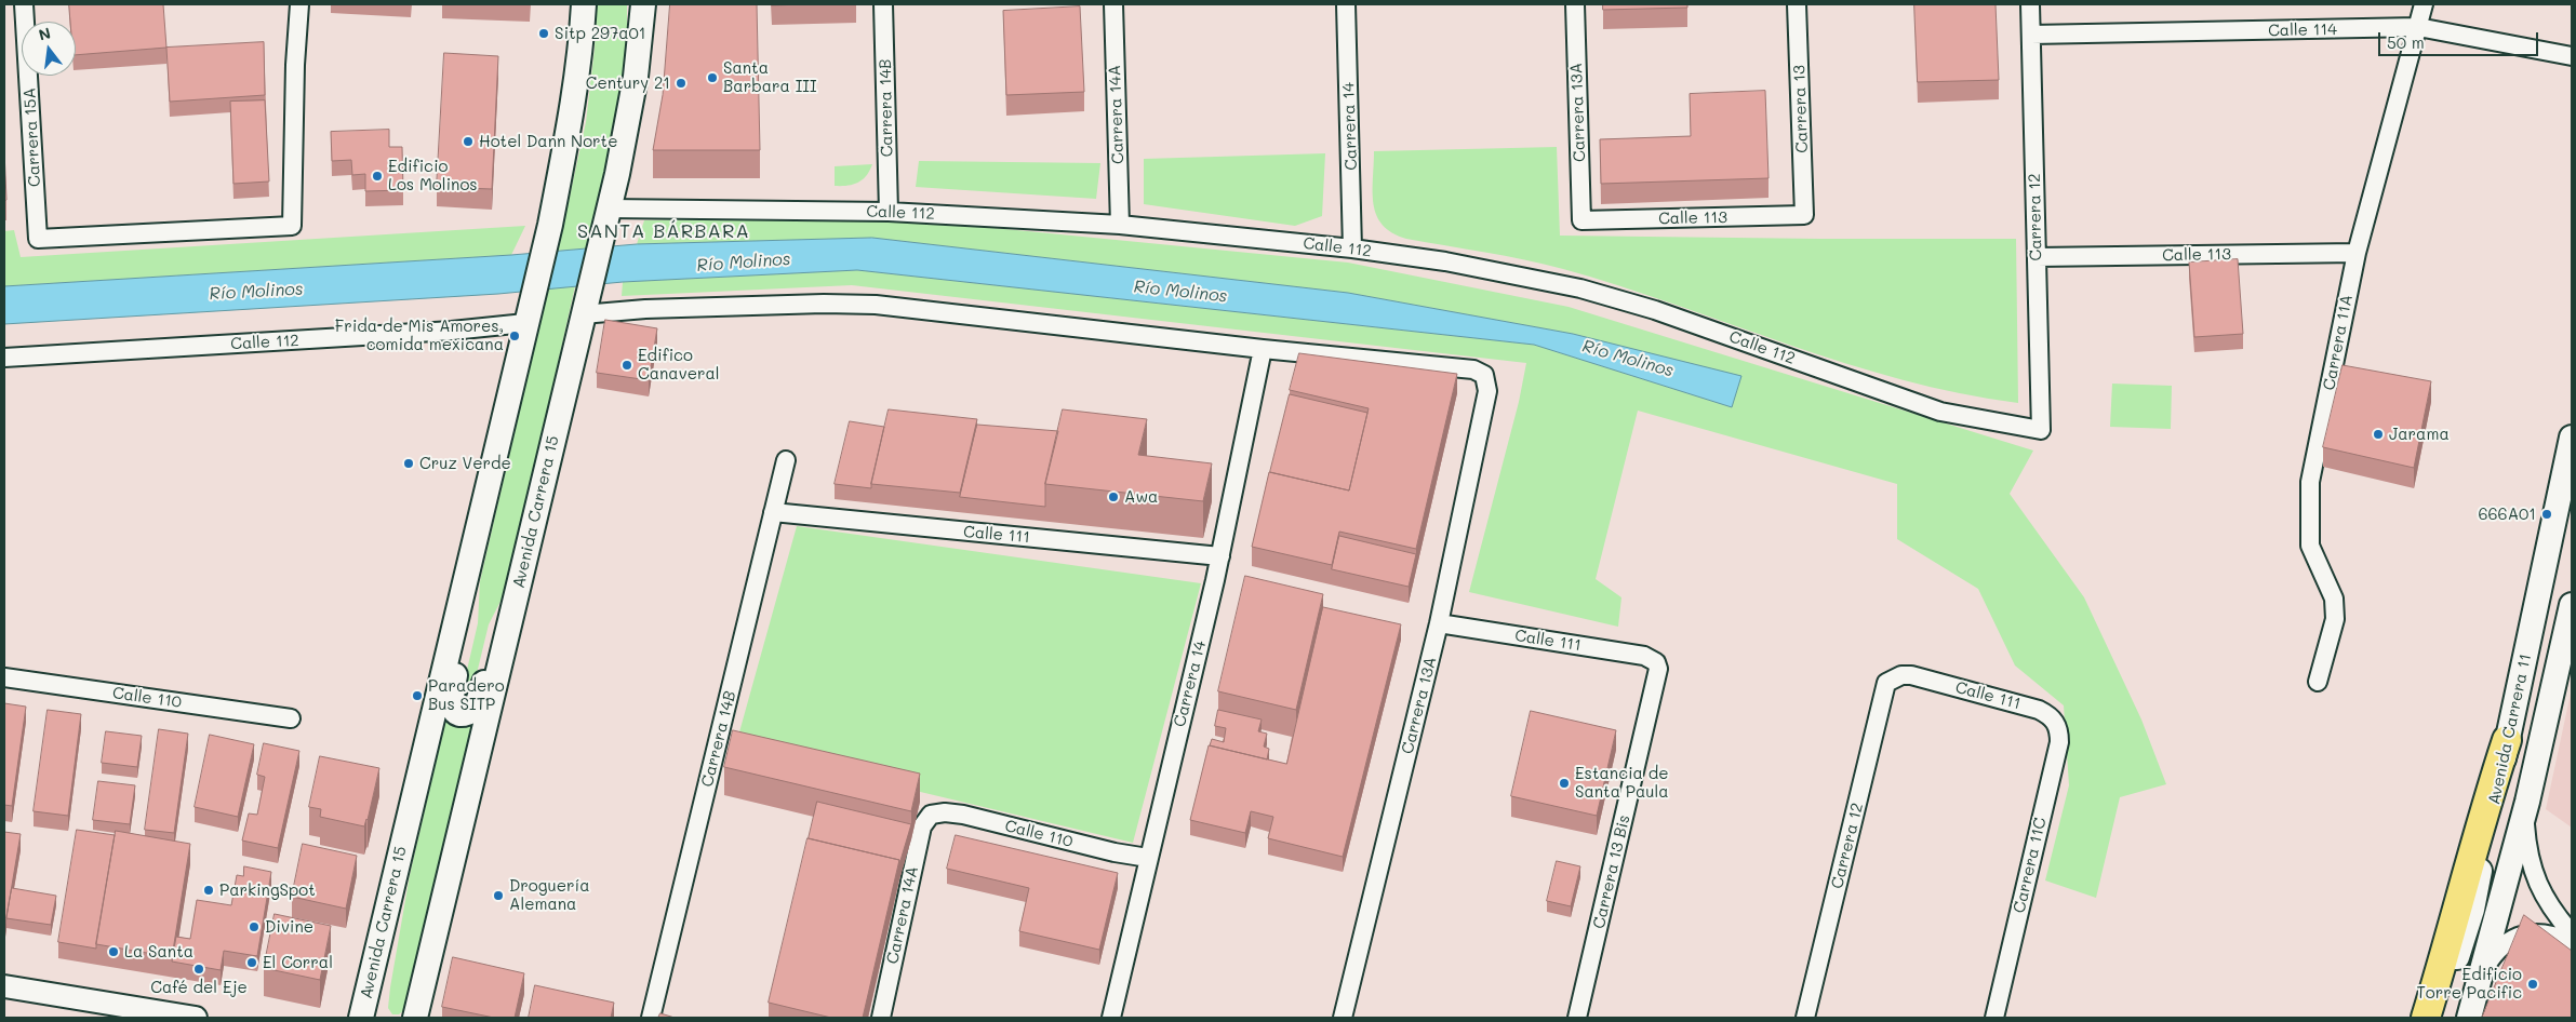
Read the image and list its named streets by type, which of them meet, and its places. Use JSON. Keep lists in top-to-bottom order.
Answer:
{
  "streets": {
    "main road": ["Avenida Carrera 15", "Avenida Carrera 11"],
    "street": [
      "Calle 114",
      "Carrera 14B",
      "Carrera 13",
      "Carrera 13A",
      "Carrera 14A",
      "Carrera 14",
      "Carrera 15A",
      "Calle 112",
      "Carrera 12",
      "Calle 113",
      "Carrera 11A",
      "Calle 111",
      "Calle 110",
      "Carrera 11C",
      "Carrera 13 Bis"
    ]
  },
  "crossings": [
    ["Calle 114", "Carrera 12"],
    ["Calle 114", "Carrera 11A"],
    ["Carrera 14B", "Calle 112"],
    ["Carrera 14B", "Calle 111"],
    ["Carrera 13", "Calle 113"],
    ["Carrera 13A", "Carrera 14"],
    ["Carrera 13A", "Calle 113"],
    ["Carrera 13A", "Calle 111"],
    ["Carrera 14A", "Calle 112"],
    ["Carrera 14A", "Calle 110"],
    ["Carrera 14", "Calle 112"],
    ["Carrera 14", "Calle 111"],
    ["Carrera 14", "Calle 110"],
    ["Calle 112", "Carrera 12"],
    ["Calle 112", "Avenida Carrera 15"],
    ["Carrera 12", "Calle 113"],
    ["Carrera 12", "Calle 111"],
    ["Calle 113", "Carrera 11A"],
    ["Calle 111", "Carrera 11C"],
    ["Calle 111", "Carrera 13 Bis"]
  ],
  "districts": ["SANTA BÁRBARA"],
  "water": ["Río Molinos"],
  "places": [
    "Sitp 297a01",
    "Santa Barbara III",
    "Century 21",
    "Hotel Dann Norte",
    "Edificio Los Molinos",
    "Frida de Mis Amores, comida mexicana",
    "Edifico Canaveral",
    "Jarama",
    "Cruz Verde",
    "Awa",
    "666A01",
    "Paradero Bus SITP",
    "Estancia de Santa Paula",
    "ParkingSpot",
    "Droguería Alemana",
    "Divine",
    "La Santa",
    "El Corral",
    "Café del Eje",
    "Edificio Torre Pacific"
  ],
  "scale_bar": "50 m",
  "north": "top"
}
